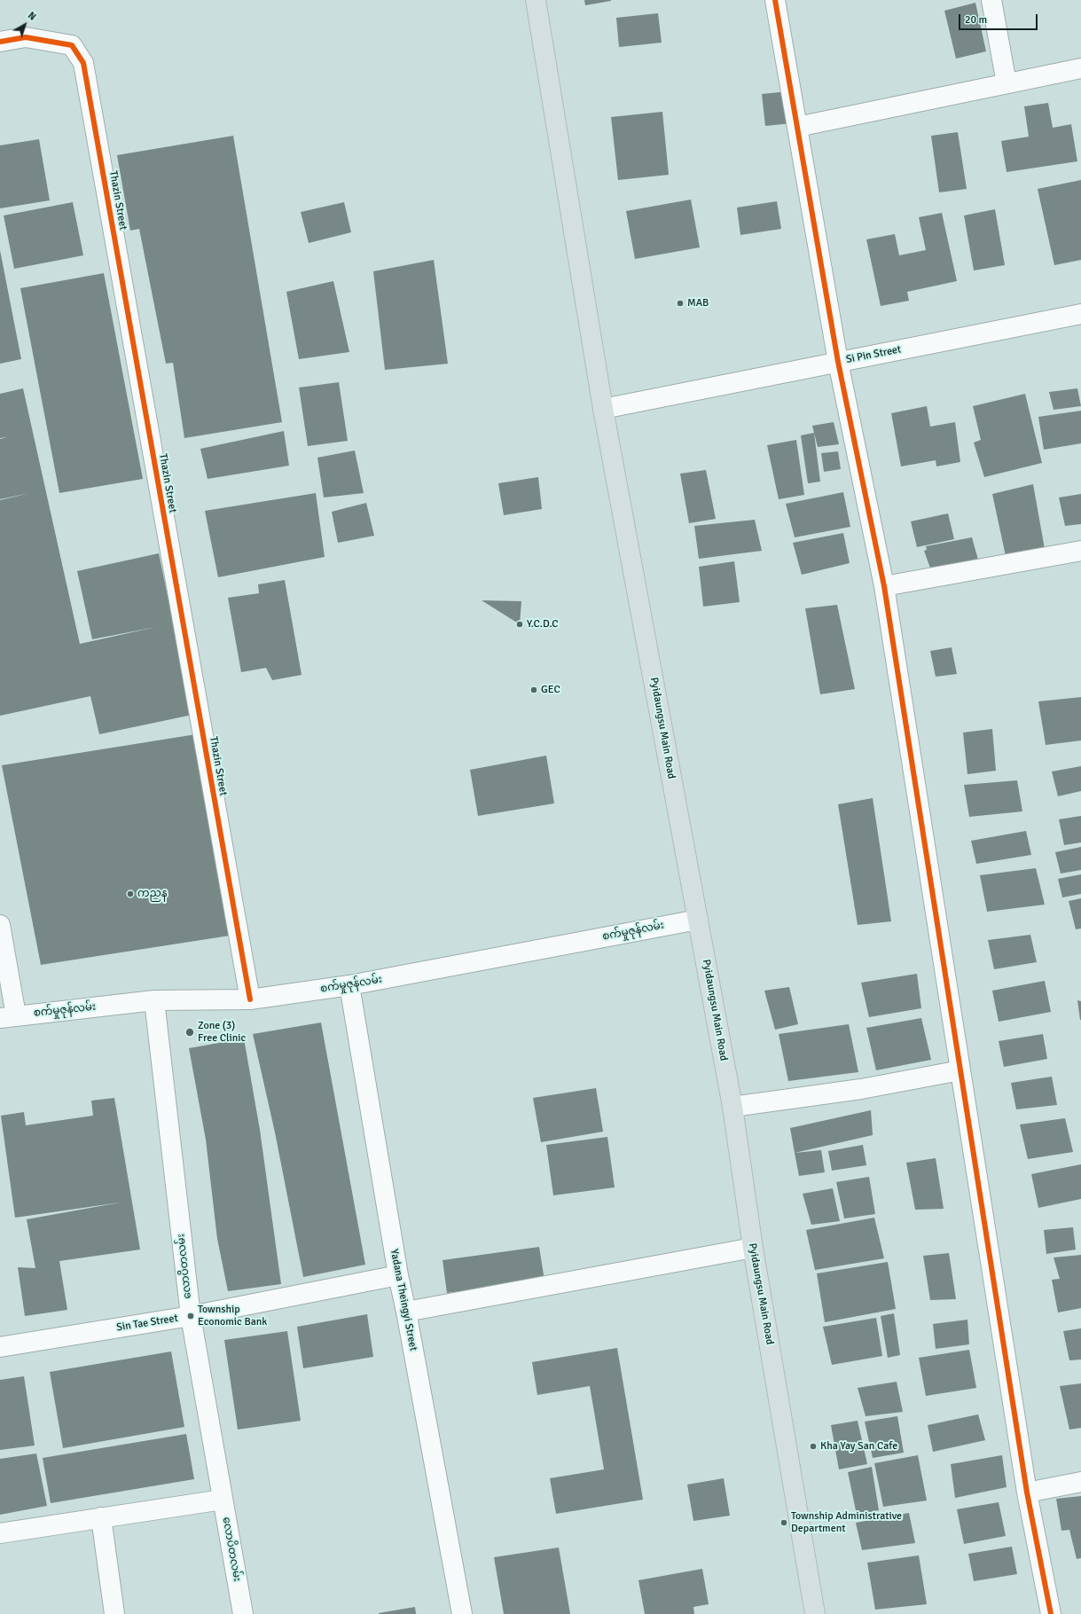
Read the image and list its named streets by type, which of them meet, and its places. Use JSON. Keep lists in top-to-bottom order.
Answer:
{
  "streets": {
    "main road": ["Pyidaungsu Main Road"],
    "street": [
      "Thazin Street",
      "Si Pin Street",
      "စက်မှုဇုန်လမ်း",
      "လောပိတလမ်း",
      "Yadana Theingyi Street",
      "Sin Tae Street"
    ]
  },
  "crossings": [
    ["Thazin Street", "စက်မှုဇုန်လမ်း"],
    ["Si Pin Street", "Pyidaungsu Main Road"],
    ["Pyidaungsu Main Road", "စက်မှုဇုန်လမ်း"],
    ["စက်မှုဇုန်လမ်း", "လောပိတလမ်း"],
    ["စက်မှုဇုန်လမ်း", "Yadana Theingyi Street"],
    ["လောပိတလမ်း", "Sin Tae Street"],
    ["Yadana Theingyi Street", "Sin Tae Street"]
  ],
  "places": [
    "MAB",
    "Y.C.D.C",
    "GEC",
    "ကညန",
    "Zone (3) Free Clinic",
    "Township Economic Bank",
    "Kha Yay San Cafe",
    "Township Administrative Department"
  ],
  "scale_bar": "20 m",
  "north": "top right"
}
